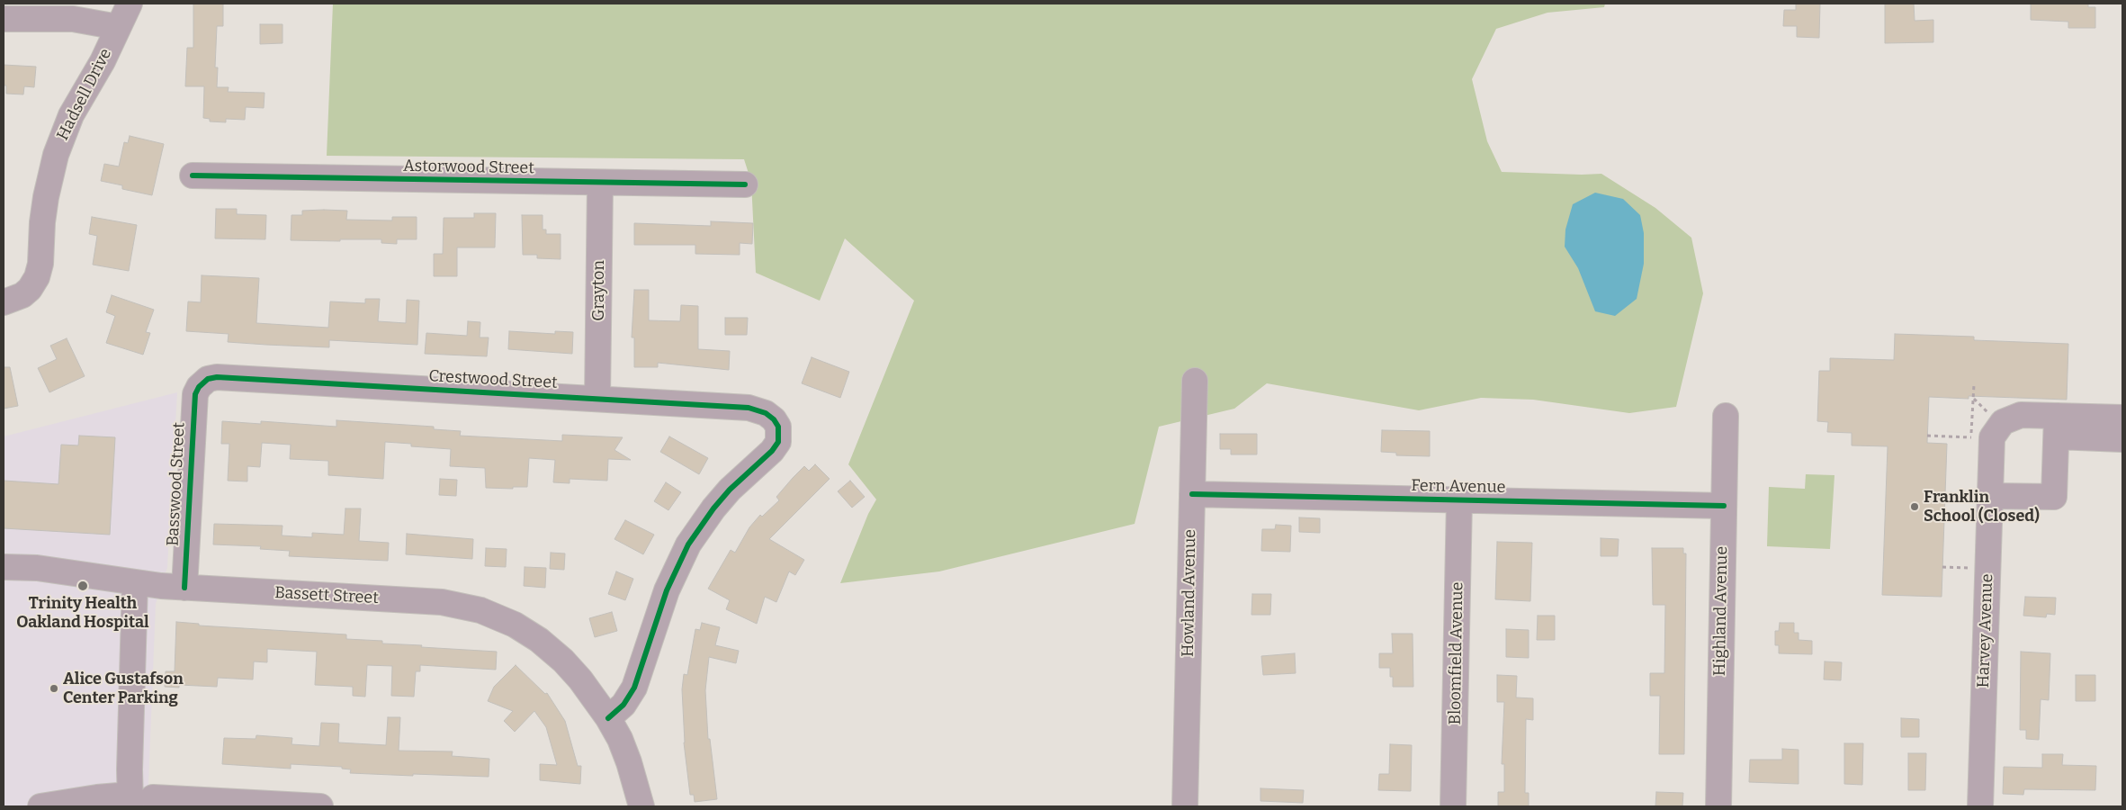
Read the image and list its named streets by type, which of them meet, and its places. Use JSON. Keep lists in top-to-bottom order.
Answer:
{
  "streets": {
    "street": [
      "Hadsell Drive",
      "Astorwood Street",
      "Grayton",
      "Crestwood Street",
      "Basswood Street",
      "Fern Avenue",
      "Howland Avenue",
      "Bassett Street",
      "Highland Avenue",
      "Harvey Avenue",
      "Bloomfield Avenue"
    ]
  },
  "crossings": [
    ["Astorwood Street", "Grayton"],
    ["Grayton", "Crestwood Street"],
    ["Crestwood Street", "Basswood Street"],
    ["Crestwood Street", "Bassett Street"],
    ["Basswood Street", "Bassett Street"],
    ["Fern Avenue", "Howland Avenue"],
    ["Fern Avenue", "Highland Avenue"],
    ["Fern Avenue", "Bloomfield Avenue"]
  ],
  "places": ["Franklin School (Closed)", "Trinity Health Oakland Hospital", "Alice Gustafson Center Parking"]
}
